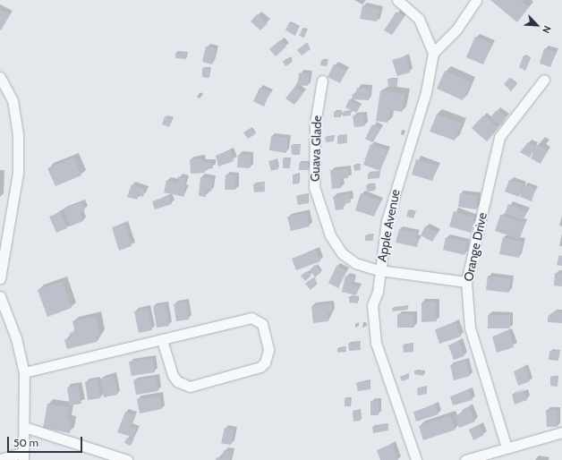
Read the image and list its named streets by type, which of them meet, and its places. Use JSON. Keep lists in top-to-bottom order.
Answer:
{
  "streets": {
    "street": ["Guava Glade", "Apple Avenue", "Orange Drive"]
  },
  "crossings": [
    ["Guava Glade", "Apple Avenue"],
    ["Guava Glade", "Orange Drive"]
  ],
  "scale_bar": "50 m",
  "north": "bottom right"
}
